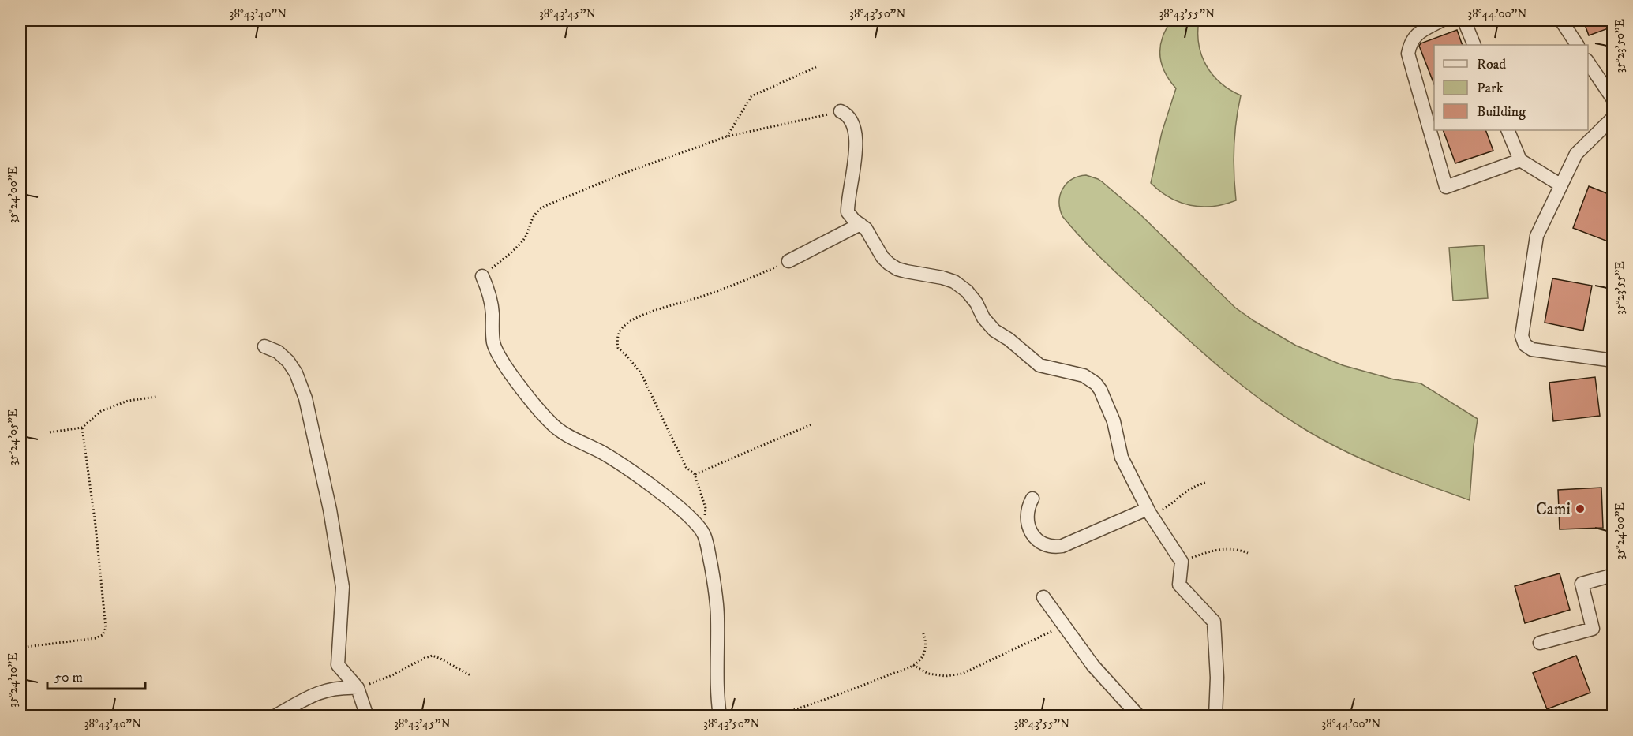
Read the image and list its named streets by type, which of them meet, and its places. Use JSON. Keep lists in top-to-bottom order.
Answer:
{
  "places": ["Cami"],
  "legend": ["Road", "Park", "Building"],
  "scale_bar": "50 m",
  "coordinates": [
    "38°43'40\"N",
    "38°43'45\"N",
    "38°43'50\"N",
    "38°43'55\"N",
    "38°44'00\"N",
    "35°23'50\"E",
    "35°24'00\"E",
    "35°23'55\"E",
    "35°24'05\"E",
    "35°24'10\"E"
  ]
}
